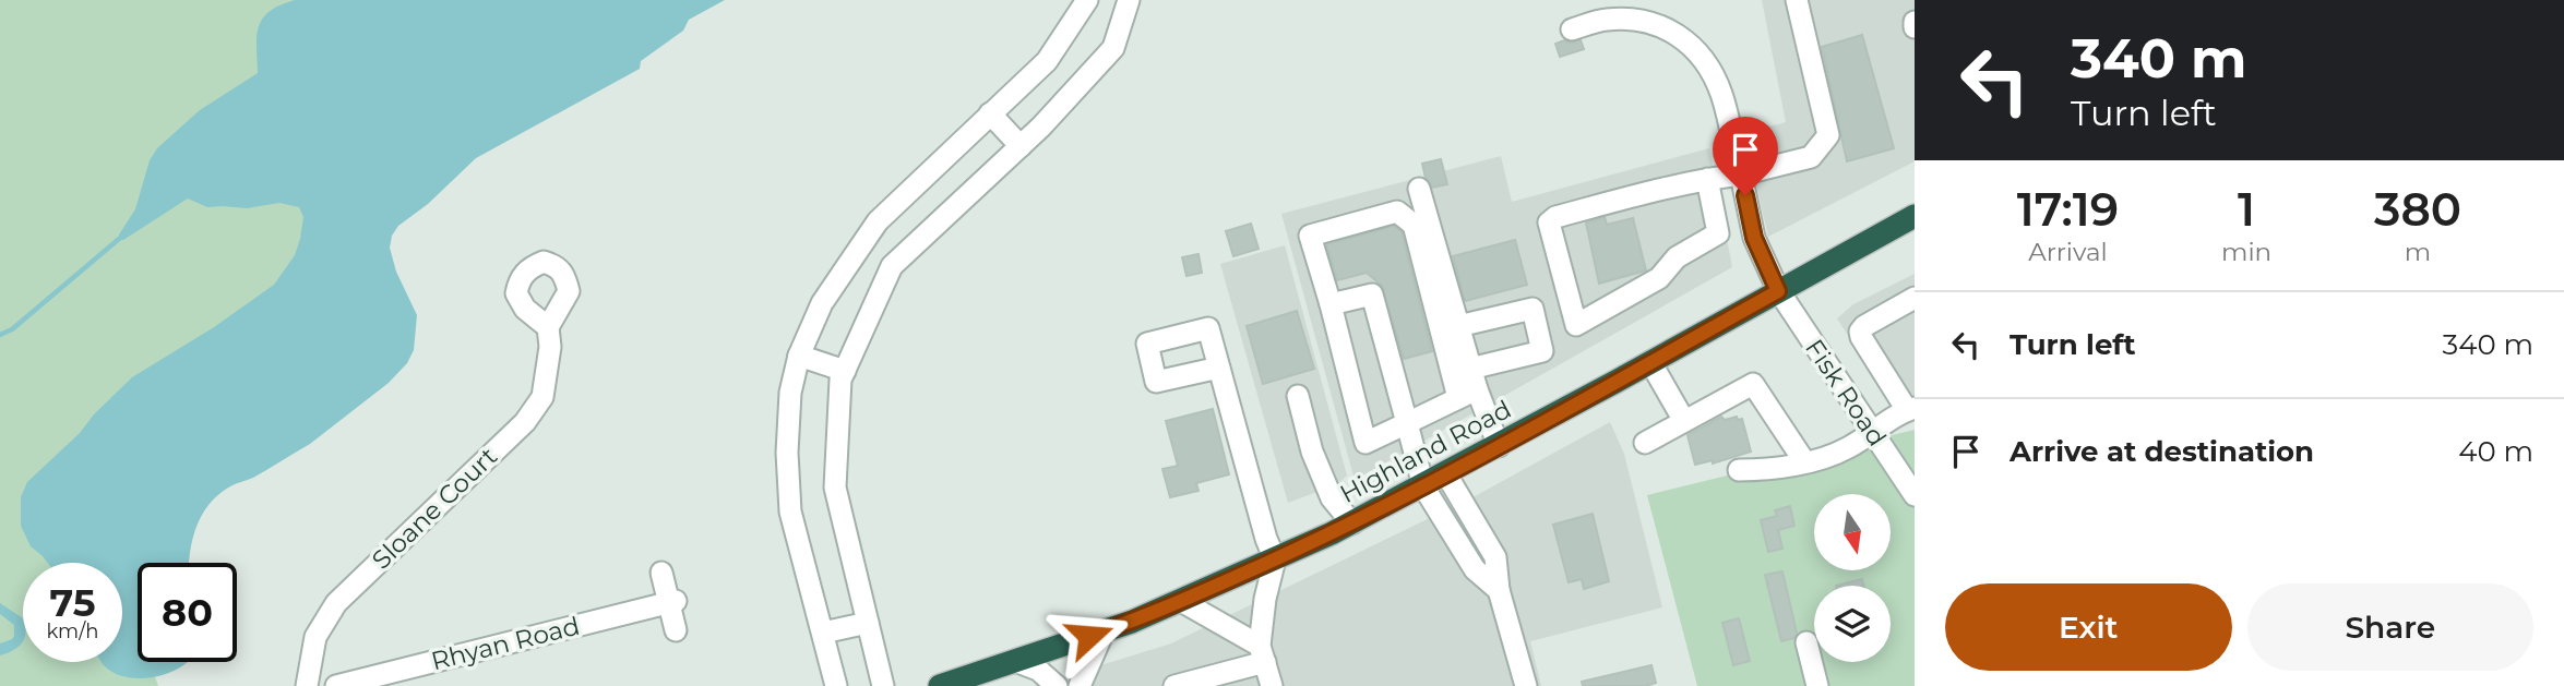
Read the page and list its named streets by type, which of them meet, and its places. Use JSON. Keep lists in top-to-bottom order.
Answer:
{
  "streets": {
    "highway": ["Highland Road"],
    "street": ["Fisk Road", "Sloane Court", "Rhyan Road"]
  },
  "crossings": [
    ["Fisk Road", "Highland Road"]
  ],
  "north": "bottom",
  "page": {
    "turn": ["340 m", "Turn left"],
    "eta": [
      "17:19",
      "Arrival",
      "1",
      "min",
      "380",
      "m"
    ],
    "list": [
      {
        "name": "Turn left",
        "value": "340 m"
      },
      {
        "name": "Arrive at destination",
        "value": "40 m"
      }
    ],
    "speed": "75 km/h",
    "limit": "80",
    "buttons": ["Exit", "Share"]
  }
}
